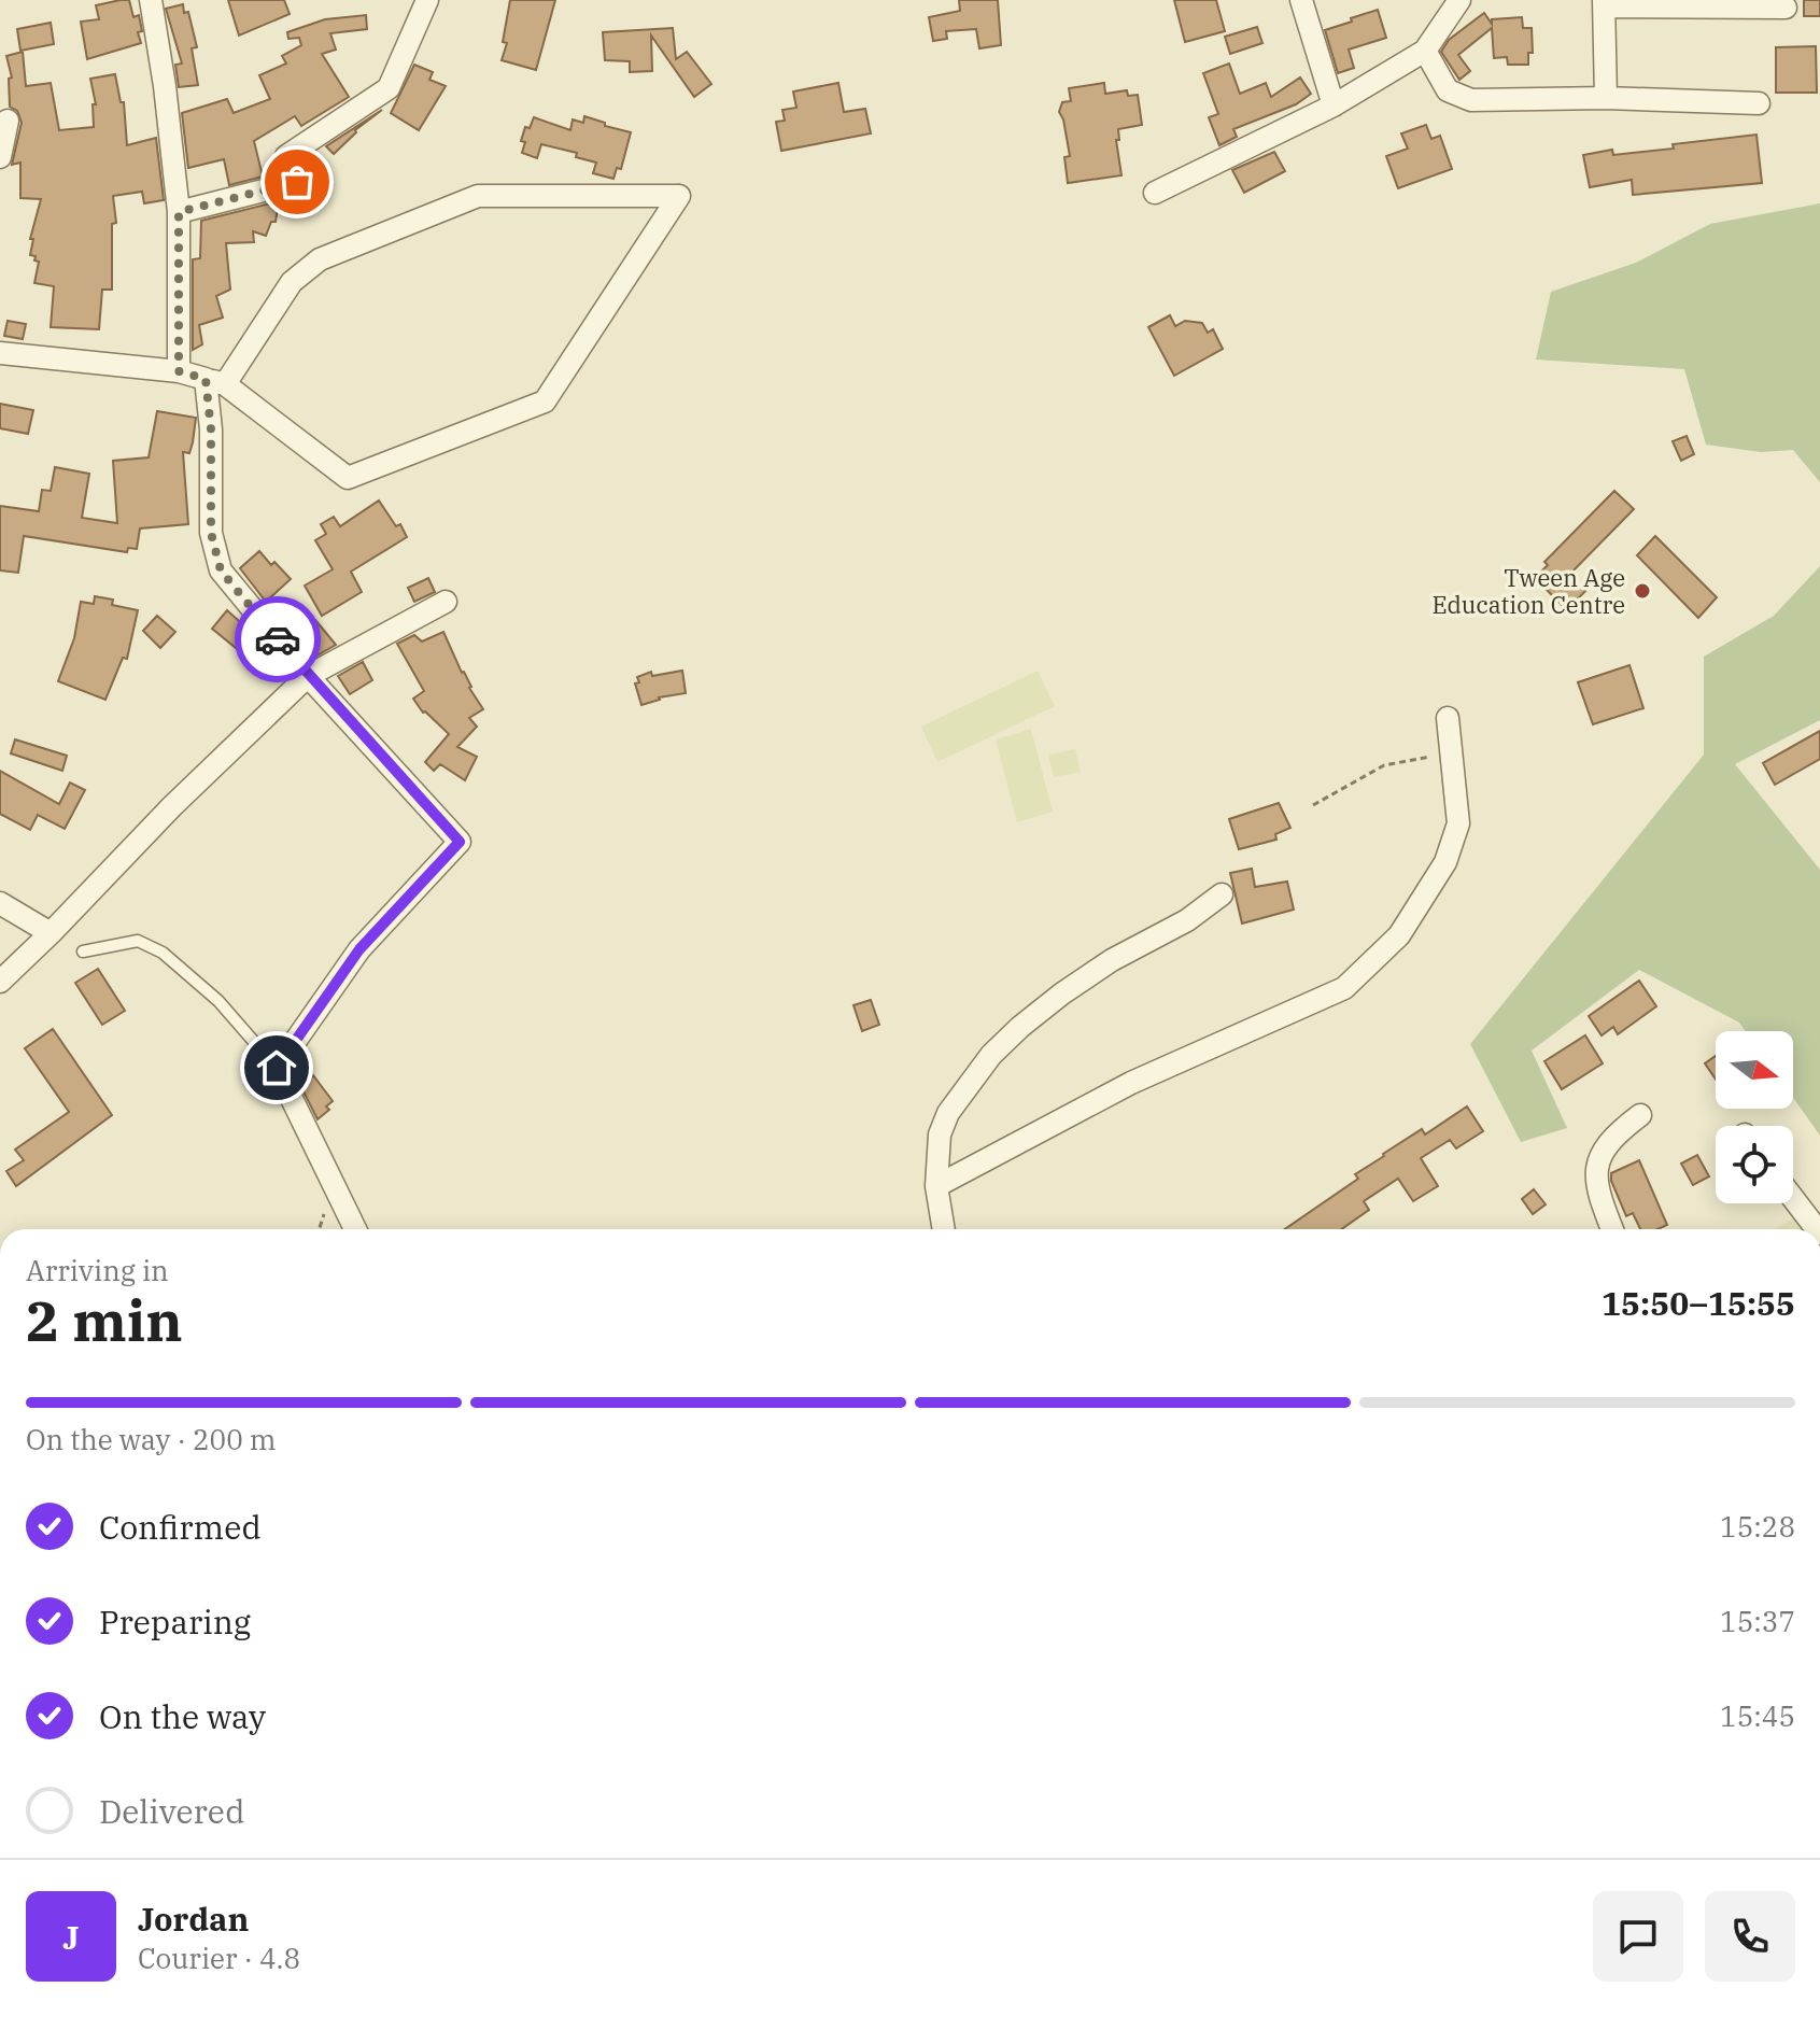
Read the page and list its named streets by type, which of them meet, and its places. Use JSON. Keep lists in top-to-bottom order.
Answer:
{
  "places": ["Tween Age Education Centre"],
  "north": "right",
  "page": {
    "heading": ["2 min", "Arriving in", "15:50–15:55"],
    "panel": ["Jordan", "Courier · 4.8"],
    "bar": "On the way · 200 m",
    "list": [
      ["Confirmed", "15:28"],
      ["Preparing", "15:37"],
      ["On the way", "15:45"],
      "Delivered"
    ],
    "round": "J"
  }
}
